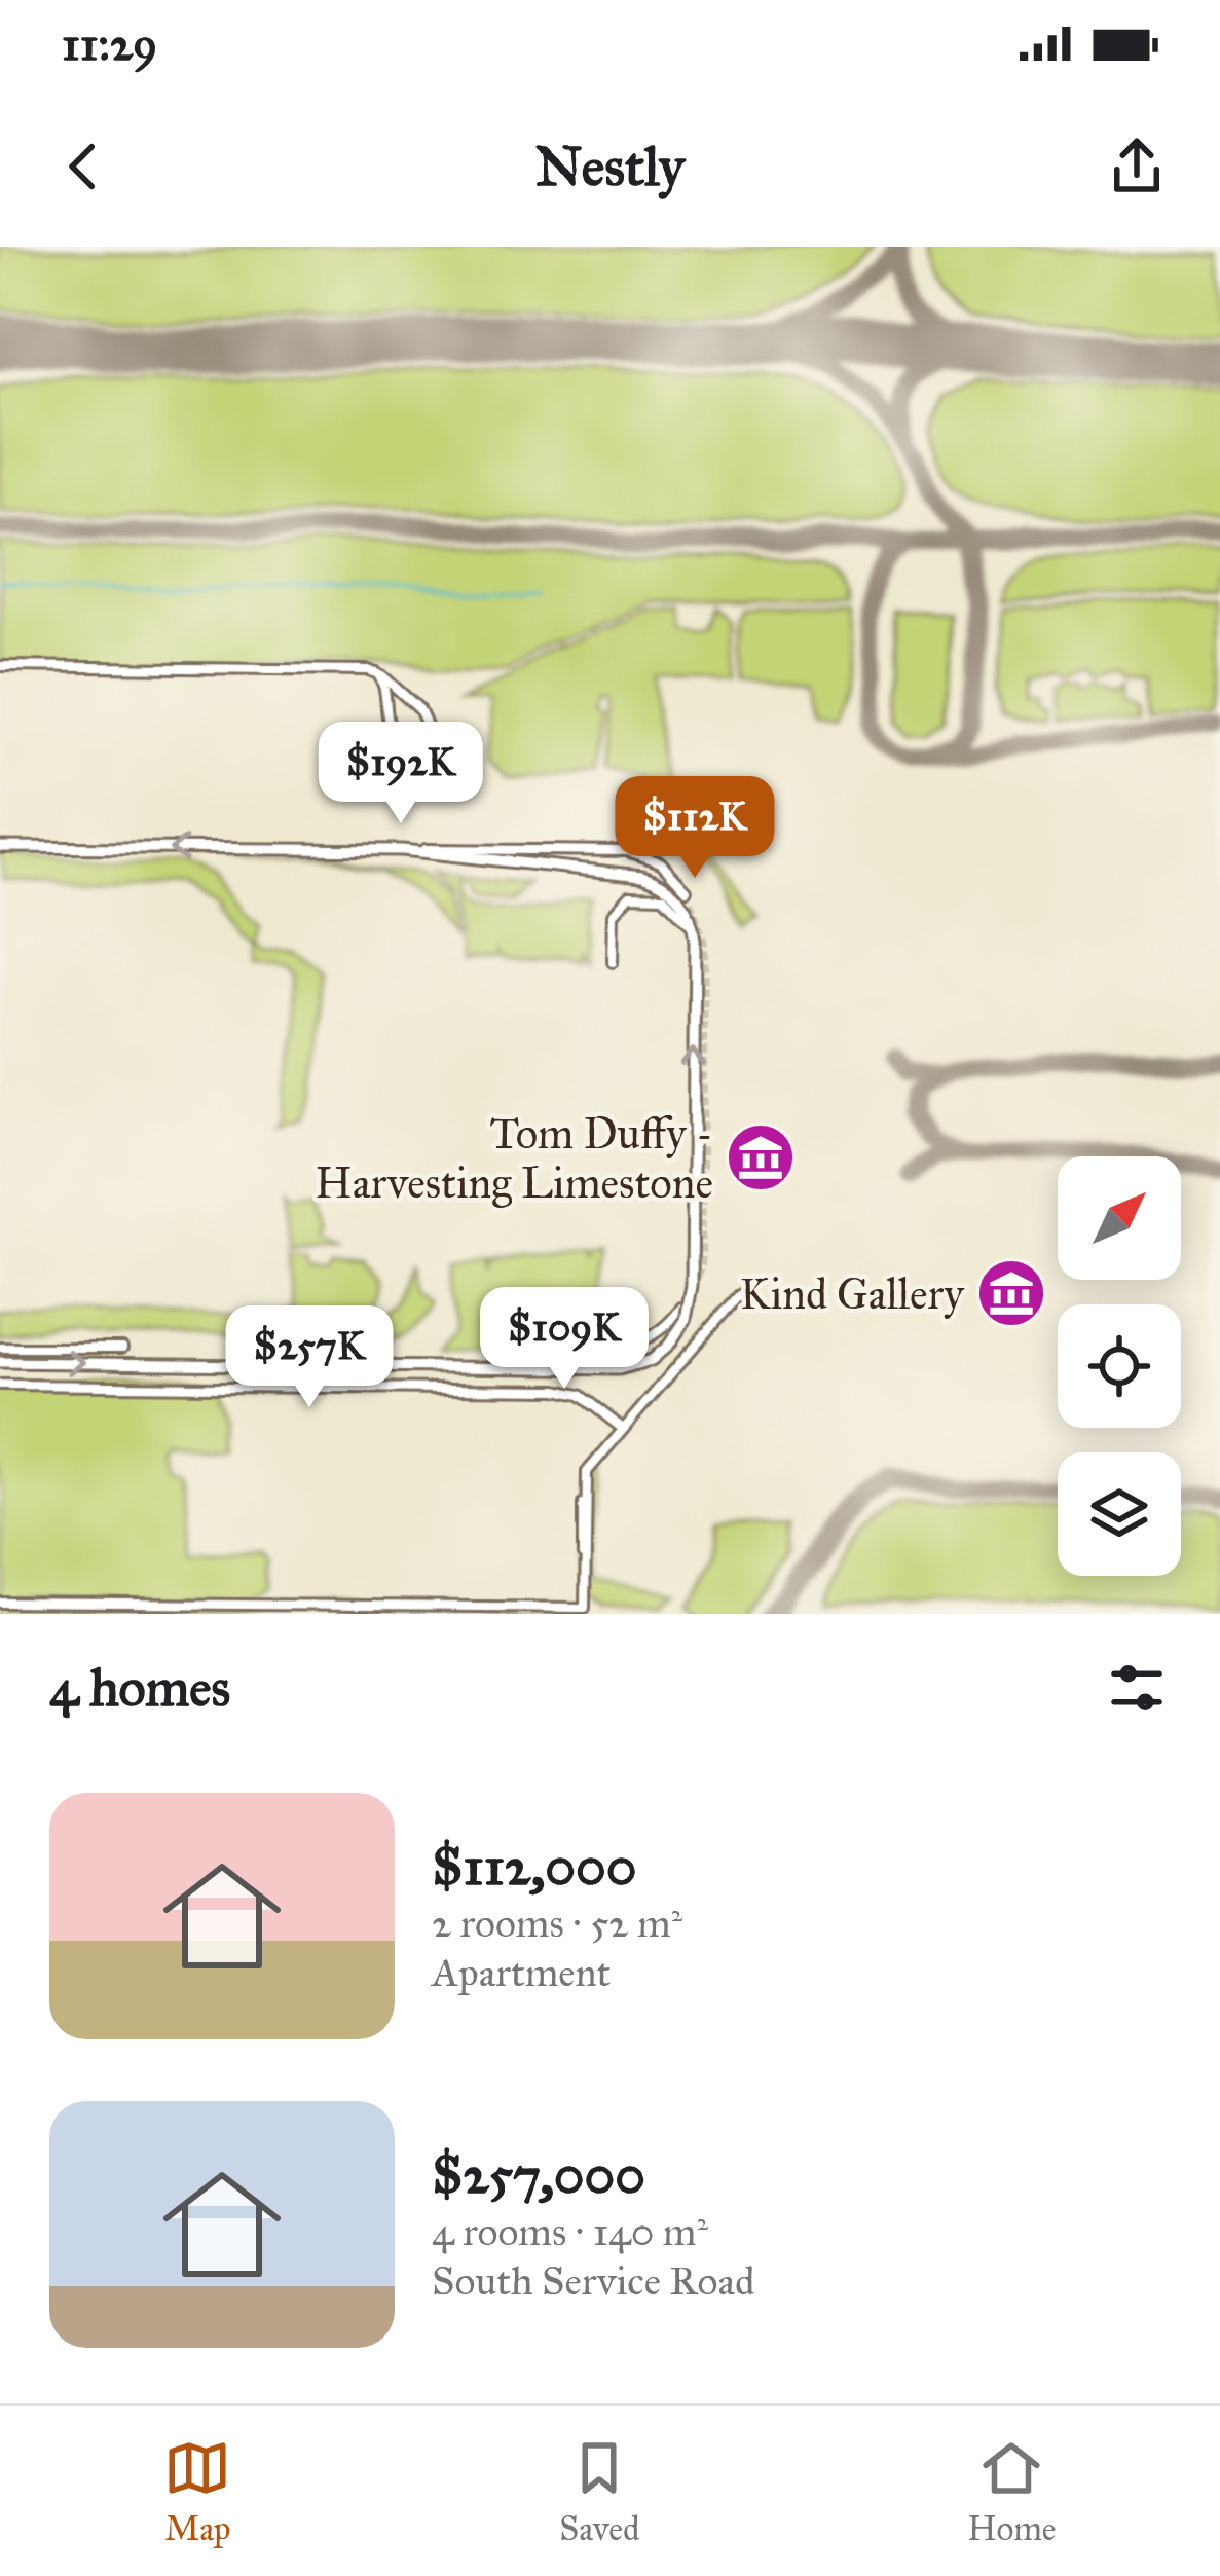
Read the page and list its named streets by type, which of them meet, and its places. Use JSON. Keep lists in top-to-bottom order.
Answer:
{
  "places": {
    "museum": ["Tom Duffy - Harvesting Limestone", "Kind Gallery"]
  },
  "north": "top right",
  "page": {
    "status": "11:29",
    "header": "Nestly",
    "price": [
      "$192K",
      "$112K",
      "$109K",
      "$257K"
    ],
    "heading": "4 homes",
    "list": [
      {
        "name": "$112,000",
        "note": "2 rooms · 52 m² · Apartment"
      },
      {
        "name": "$257,000",
        "note": "4 rooms · 140 m² · South Service Road"
      }
    ],
    "tabs": ["Map", "Saved", "Home"]
  }
}
